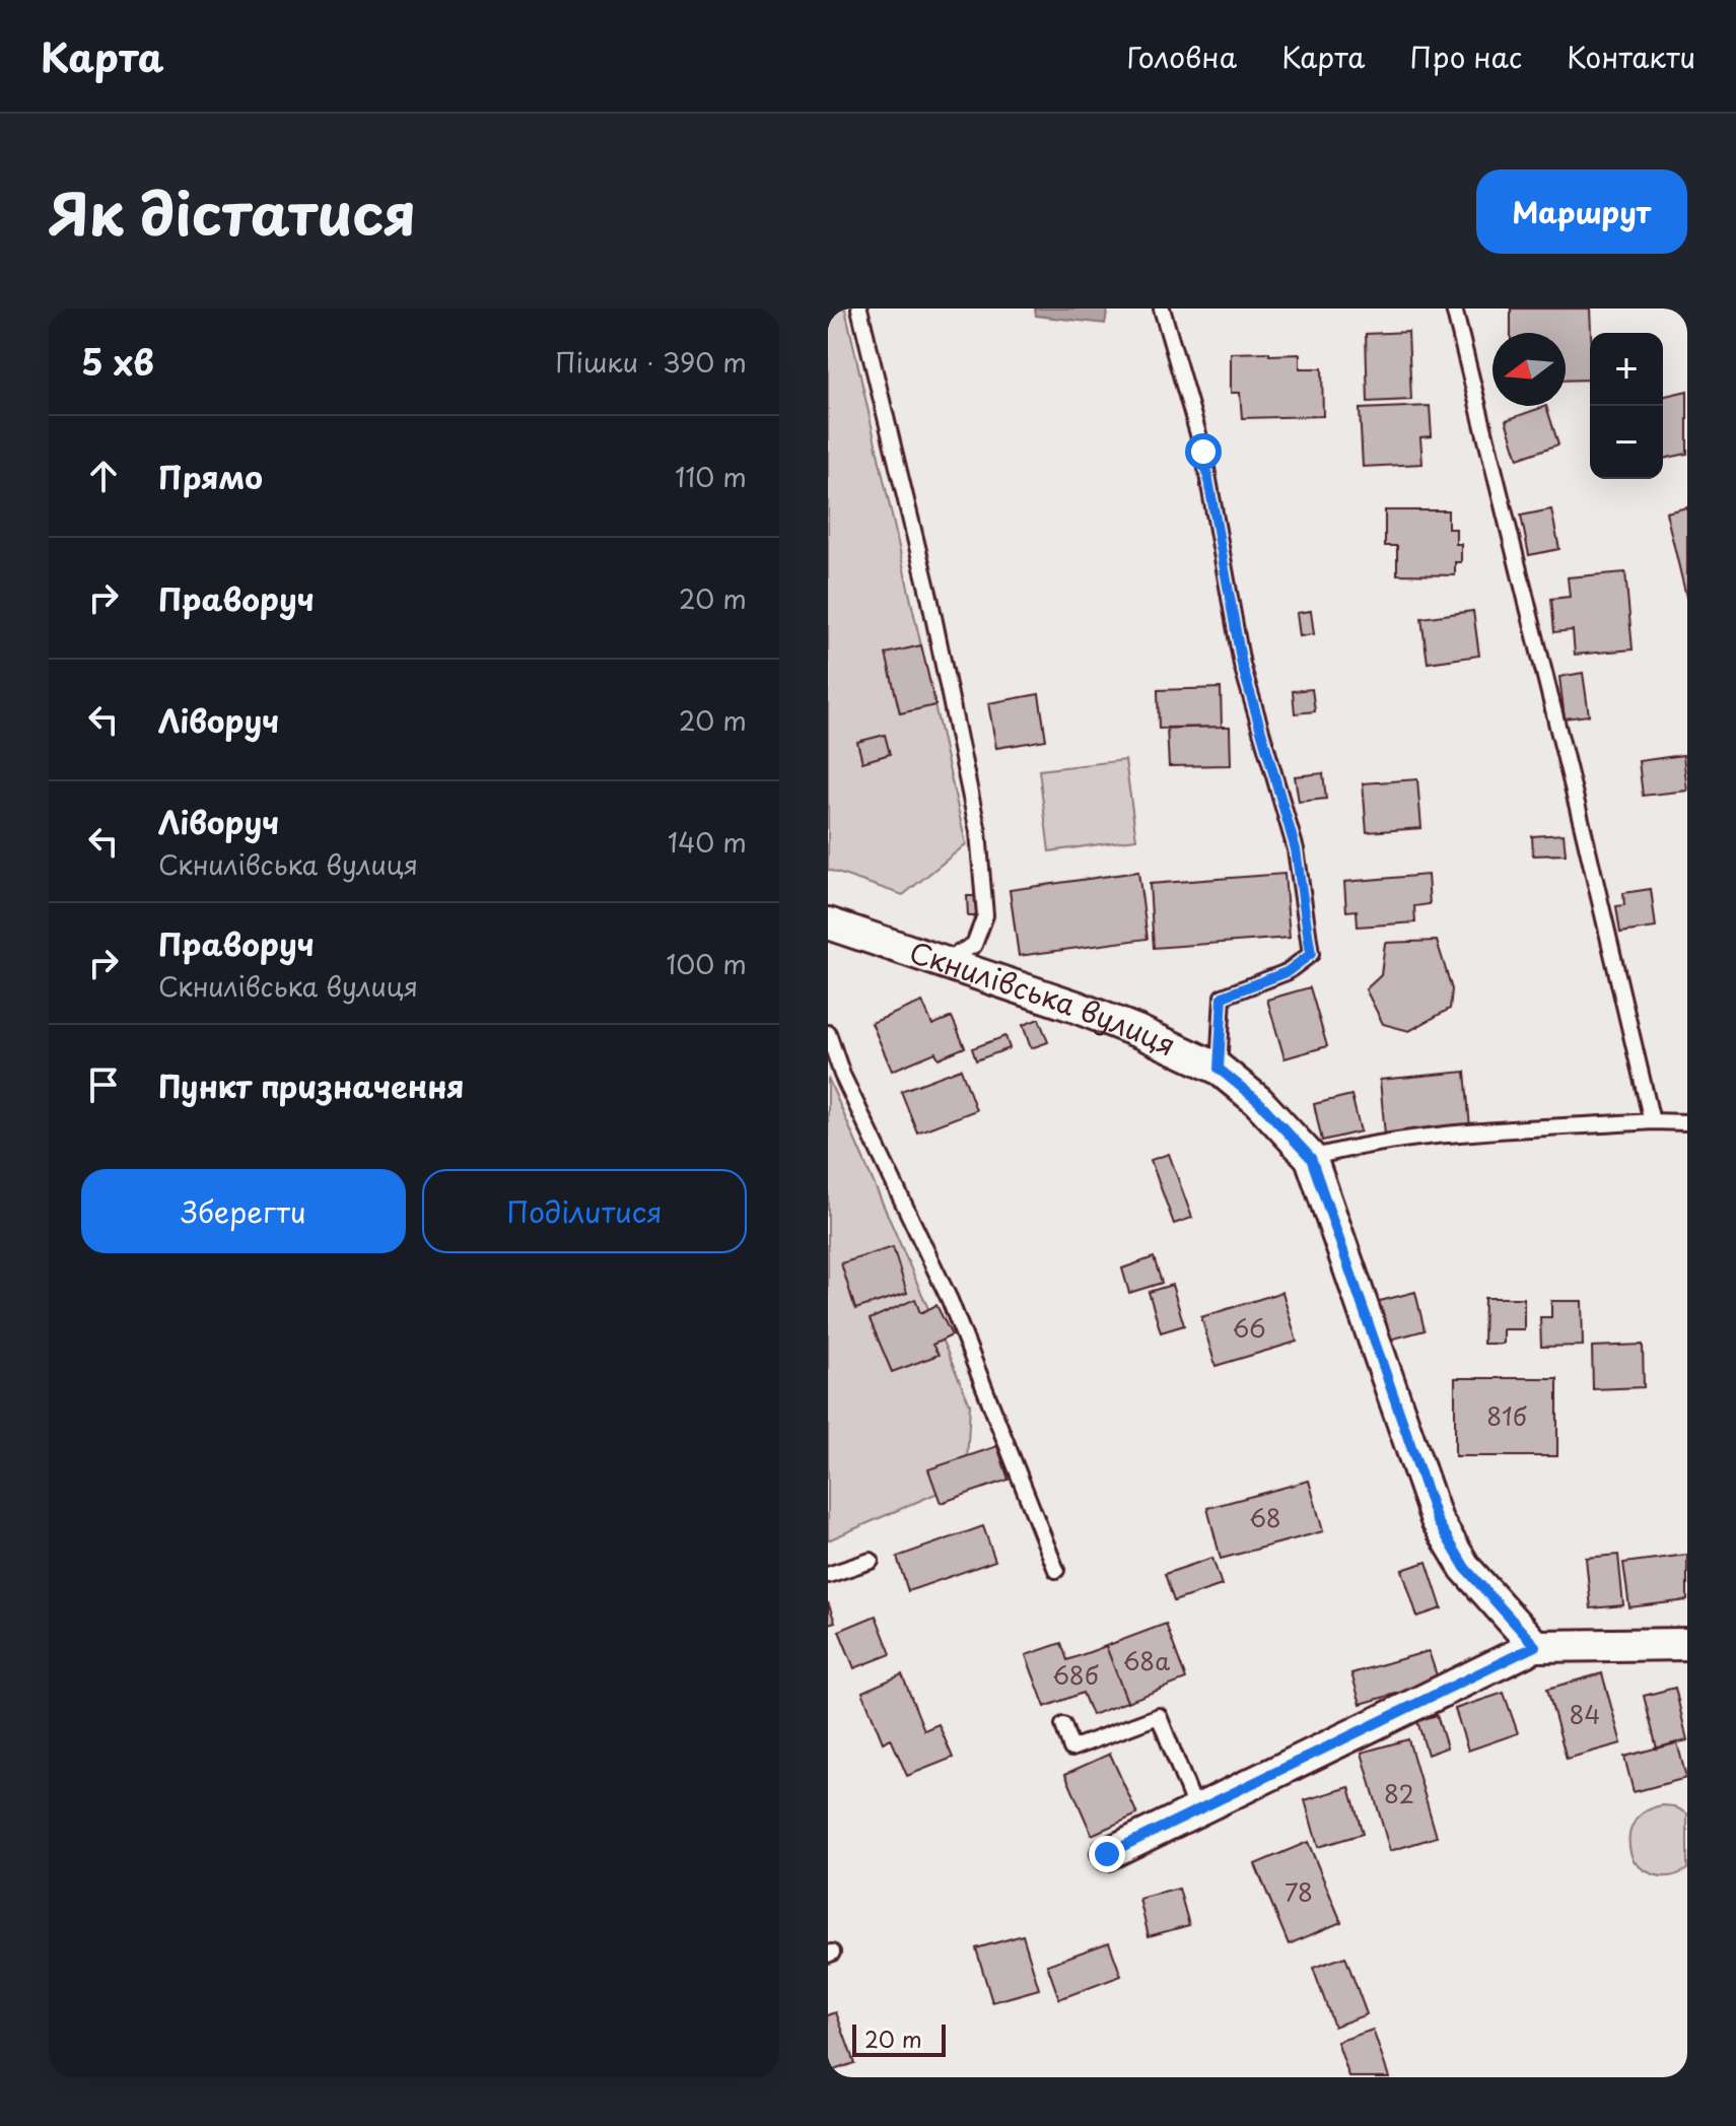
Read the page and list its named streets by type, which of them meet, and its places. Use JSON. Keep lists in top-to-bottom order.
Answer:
{
  "streets": {
    "street": ["Скнилівська вулиця"]
  },
  "house_numbers": [
    "66",
    "81б",
    "68",
    "68а",
    "68б",
    "84",
    "82",
    "78"
  ],
  "scale_bar": "20 m",
  "north": "left",
  "page": {
    "header": "Карта",
    "nav": [
      "Головна",
      "Карта",
      "Про нас",
      "Контакти"
    ],
    "title": "Як дістатися",
    "buttons": [
      "Маршрут",
      ["Зберегти", "Поділитися"]
    ],
    "heading": ["5 хв", "Пішки · 390 m"],
    "map_buttons": ["+", "−"],
    "list": [
      ["Прямо", "110 m"],
      ["Праворуч", "20 m"],
      ["Ліворуч", "20 m"],
      ["Ліворуч", "Скнилівська вулиця", "140 m"],
      ["Праворуч", "Скнилівська вулиця", "100 m"],
      "Пункт призначення"
    ],
    "scale": "20 m"
  }
}
